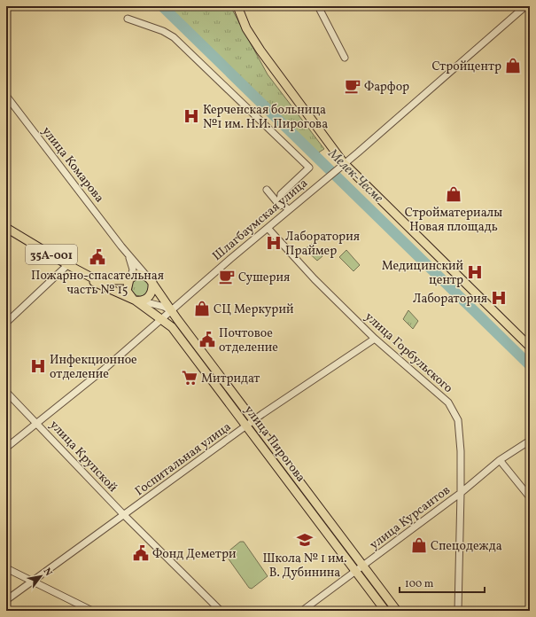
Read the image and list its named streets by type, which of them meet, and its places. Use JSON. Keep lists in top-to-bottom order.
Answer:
{
  "streets": {
    "main road": ["улица Комарова", "35А-001", "улица Пирогова"],
    "street": [
      "Шлагбаумская улица",
      "улица Горбульского",
      "улица Крупской",
      "Госпитальная улица",
      "улица Курсантов"
    ]
  },
  "crossings": [
    ["улица Комарова", "Шлагбаумская улица"],
    ["улица Комарова", "улица Пирогова"],
    ["Шлагбаумская улица", "улица Горбульского"],
    ["Шлагбаумская улица", "улица Пирогова"],
    ["Шлагбаумская улица", "улица Крупской"],
    ["35А-001", "улица Пирогова"],
    ["улица Горбульского", "Госпитальная улица"],
    ["улица Горбульского", "улица Курсантов"],
    ["улица Пирогова", "Госпитальная улица"],
    ["улица Пирогова", "улица Курсантов"],
    ["улица Крупской", "Госпитальная улица"]
  ],
  "water": ["Мелек-Чесме"],
  "places": {
    "shop": [
      "Стройцентр",
      "Стройматериалы Новая площадь",
      "СЦ Меркурий",
      "Спецодежда"
    ],
    "cafe": ["Фарфор", "Сушерия"],
    "hospital": [
      "Керченская больница №1 им. Н.И. Пирогова",
      "Лаборатория Праймер",
      "Медицинский центр",
      "Лаборатория",
      "Инфекционное отделение"
    ],
    "public building": ["Пожарно-спасательная часть № 15", "Почтовое отделение", "Фонд Деметри"],
    "supermarket": ["Митридат"],
    "school or university": ["Школа № 1 им. В. Дубинина"]
  },
  "scale_bar": "100 m",
  "north": "top right"
}
